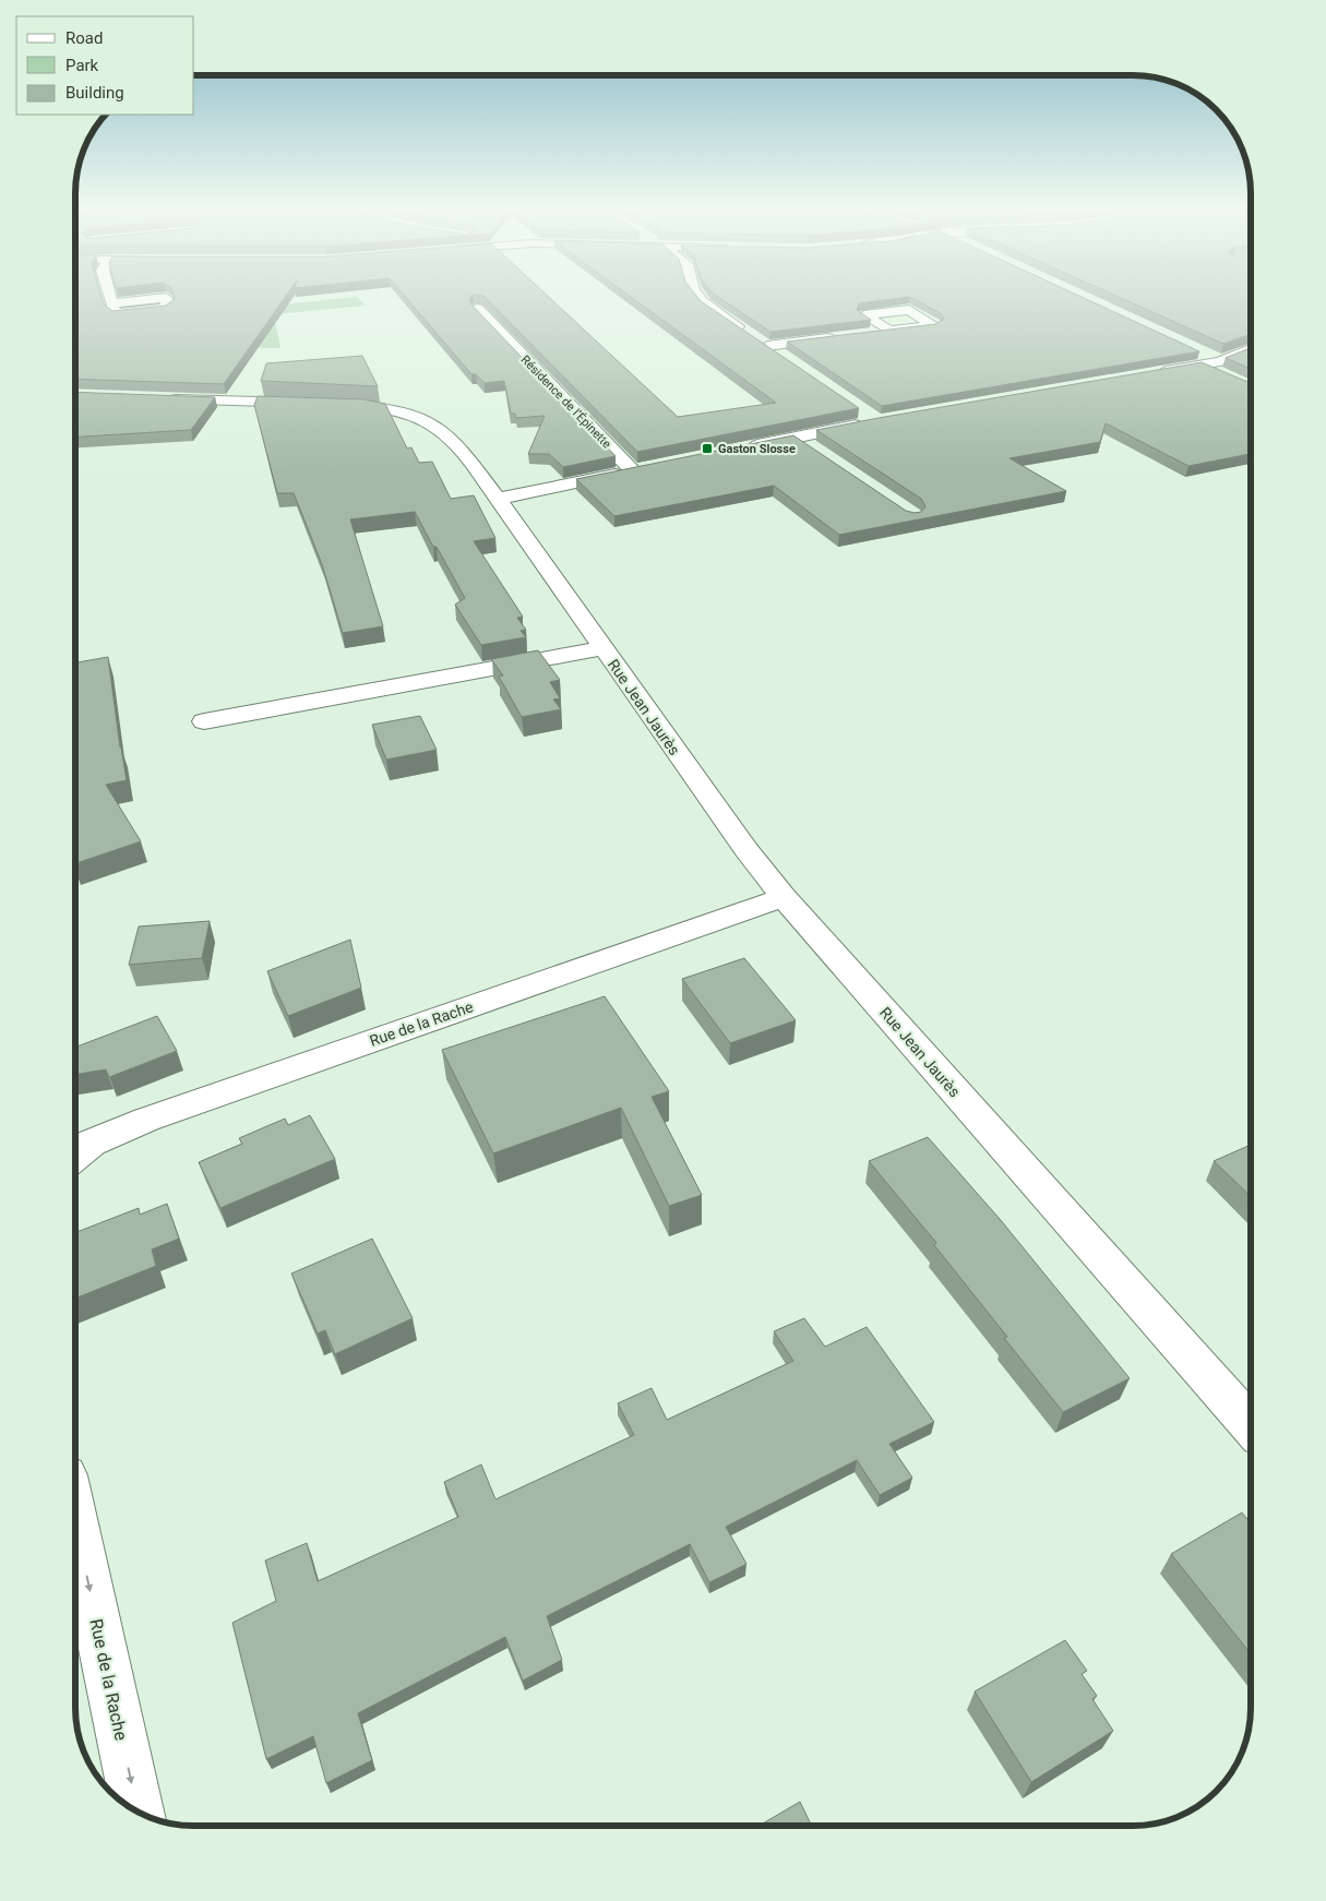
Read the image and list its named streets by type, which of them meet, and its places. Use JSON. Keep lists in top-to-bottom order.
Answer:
{
  "streets": {
    "street": ["Résidence de l’Épinette", "Rue Jean Jaurès", "Rue de la Rache"]
  },
  "crossings": [
    ["Rue Jean Jaurès", "Rue de la Rache"]
  ],
  "places": {
    "transit": ["Gaston Slosse"]
  },
  "legend": ["Road", "Park", "Building"]
}
